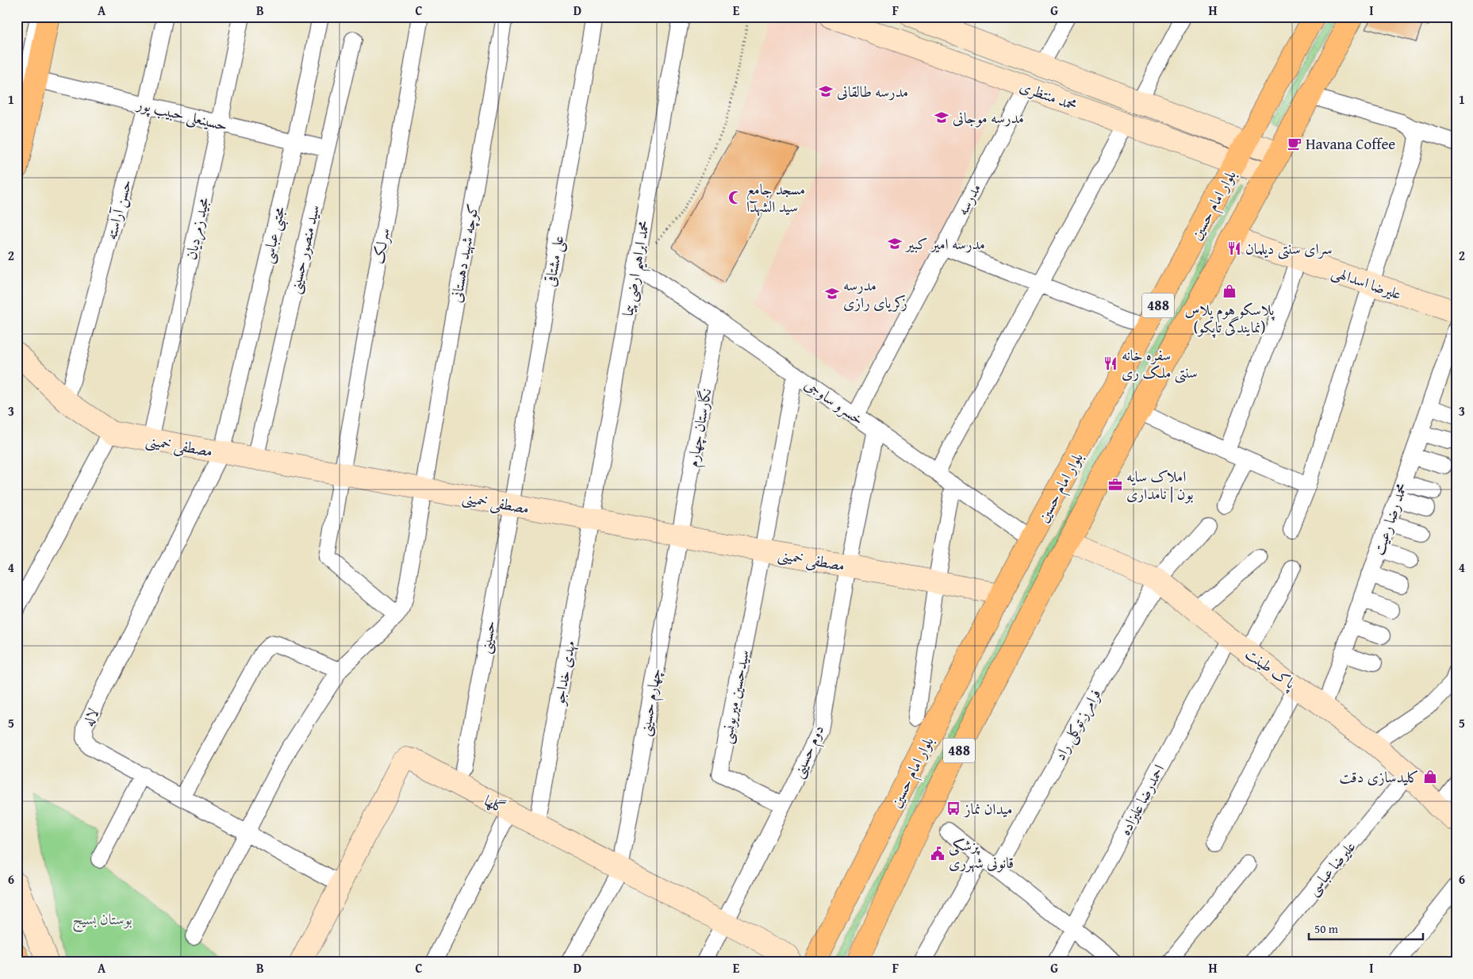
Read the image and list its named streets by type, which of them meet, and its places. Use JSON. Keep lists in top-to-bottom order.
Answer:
{
  "streets": {
    "main road": ["بلوار امام حسین", "488"],
    "street": [
      "محمد منتظری",
      "حسینعلی حبیب پور",
      "مدرسه",
      "حسن آراسته",
      "مجید زمردیان",
      "مجتبی عباسی",
      "سرلک",
      "سید منصور حسینی",
      "کوچه شهید دهستانی",
      "علی مشتاقی",
      "محمد ابراهیم ارضی پیما",
      "علیرضا اسدالهی",
      "خسرو ساوجی",
      "نگارستان چهارم",
      "مصطفی خمینی",
      "محمد رضا رعیت",
      "حسینی",
      "پاک طینت",
      "مهدی خداجو",
      "سیدحسین میریونسی",
      "چهارم حسینی",
      "لاله",
      "فرامرز توکلی راد",
      "دوم حسینی",
      "احمدرضا علیزاده",
      "گلها",
      "علیرضا عباسی"
    ]
  },
  "crossings": [
    ["محمد منتظری", "مدرسه"],
    ["محمد منتظری", "بلوار امام حسین"],
    ["محمد منتظری", "488"],
    ["حسینعلی حبیب پور", "حسن آراسته"],
    ["حسینعلی حبیب پور", "مجید زمردیان"],
    ["حسینعلی حبیب پور", "مجتبی عباسی"],
    ["حسینعلی حبیب پور", "سید منصور حسینی"],
    ["مدرسه", "خسرو ساوجی"],
    ["بلوار امام حسین", "خسرو ساوجی"],
    ["بلوار امام حسین", "مصطفی خمینی"],
    ["حسن آراسته", "مصطفی خمینی"],
    ["مجید زمردیان", "مصطفی خمینی"],
    ["مجتبی عباسی", "مصطفی خمینی"],
    ["مجتبی عباسی", "لاله"],
    ["سرلک", "کوچه شهید دهستانی"],
    ["سرلک", "مصطفی خمینی"],
    ["سید منصور حسینی", "مصطفی خمینی"],
    ["کوچه شهید دهستانی", "مصطفی خمینی"],
    ["علی مشتاقی", "مصطفی خمینی"],
    ["علی مشتاقی", "حسینی"],
    ["محمد ابراهیم ارضی پیما", "خسرو ساوجی"],
    ["محمد ابراهیم ارضی پیما", "مصطفی خمینی"],
    ["محمد ابراهیم ارضی پیما", "مهدی خداجو"],
    ["علیرضا اسدالهی", "488"],
    ["488", "پاک طینت"],
    ["خسرو ساوجی", "نگارستان چهارم"],
    ["خسرو ساوجی", "دوم حسینی"],
    ["نگارستان چهارم", "مصطفی خمینی"],
    ["نگارستان چهارم", "چهارم حسینی"],
    ["مصطفی خمینی", "حسینی"],
    ["مصطفی خمینی", "مهدی خداجو"],
    ["مصطفی خمینی", "سیدحسین میریونسی"],
    ["مصطفی خمینی", "چهارم حسینی"],
    ["مصطفی خمینی", "لاله"],
    ["مصطفی خمینی", "دوم حسینی"],
    ["محمد رضا رعیت", "پاک طینت"],
    ["پاک طینت", "فرامرز توکلی راد"],
    ["پاک طینت", "احمدرضا علیزاده"],
    ["پاک طینت", "علیرضا عباسی"],
    ["مهدی خداجو", "گلها"],
    ["سیدحسین میریونسی", "دوم حسینی"],
    ["چهارم حسینی", "گلها"],
    ["لاله", "گلها"],
    ["دوم حسینی", "گلها"]
  ],
  "parks": ["بوستان بسیج"],
  "places": {
    "school or university": [
      "مدرسه طالقانی",
      "مدرسه موجانی",
      "مدرسه امیر کبیر",
      "مدرسه زکریای رازی"
    ],
    "cafe": ["Havana Coffee"],
    "mosque": ["مسجد جامع سید الشهدا"],
    "restaurant": ["سرای سنتی دیلمان", "سفره خانه سنتی ملک ری"],
    "shop": ["پلاسکو هوم پلاس (نمایندگی تاپکو)", "کلیدسازی دقت"],
    "office": ["املاک سایه بون | نامداری"],
    "bus stop": ["میدان نماز"],
    "public building": ["پزشکی قانونی شهرری"]
  },
  "scale_bar": "50 m",
  "grid": {
    "columns": [
      "A",
      "B",
      "C",
      "D",
      "E",
      "F",
      "G",
      "H",
      "I"
    ],
    "rows": [
      "1",
      "2",
      "3",
      "4",
      "5",
      "6"
    ]
  }
}
